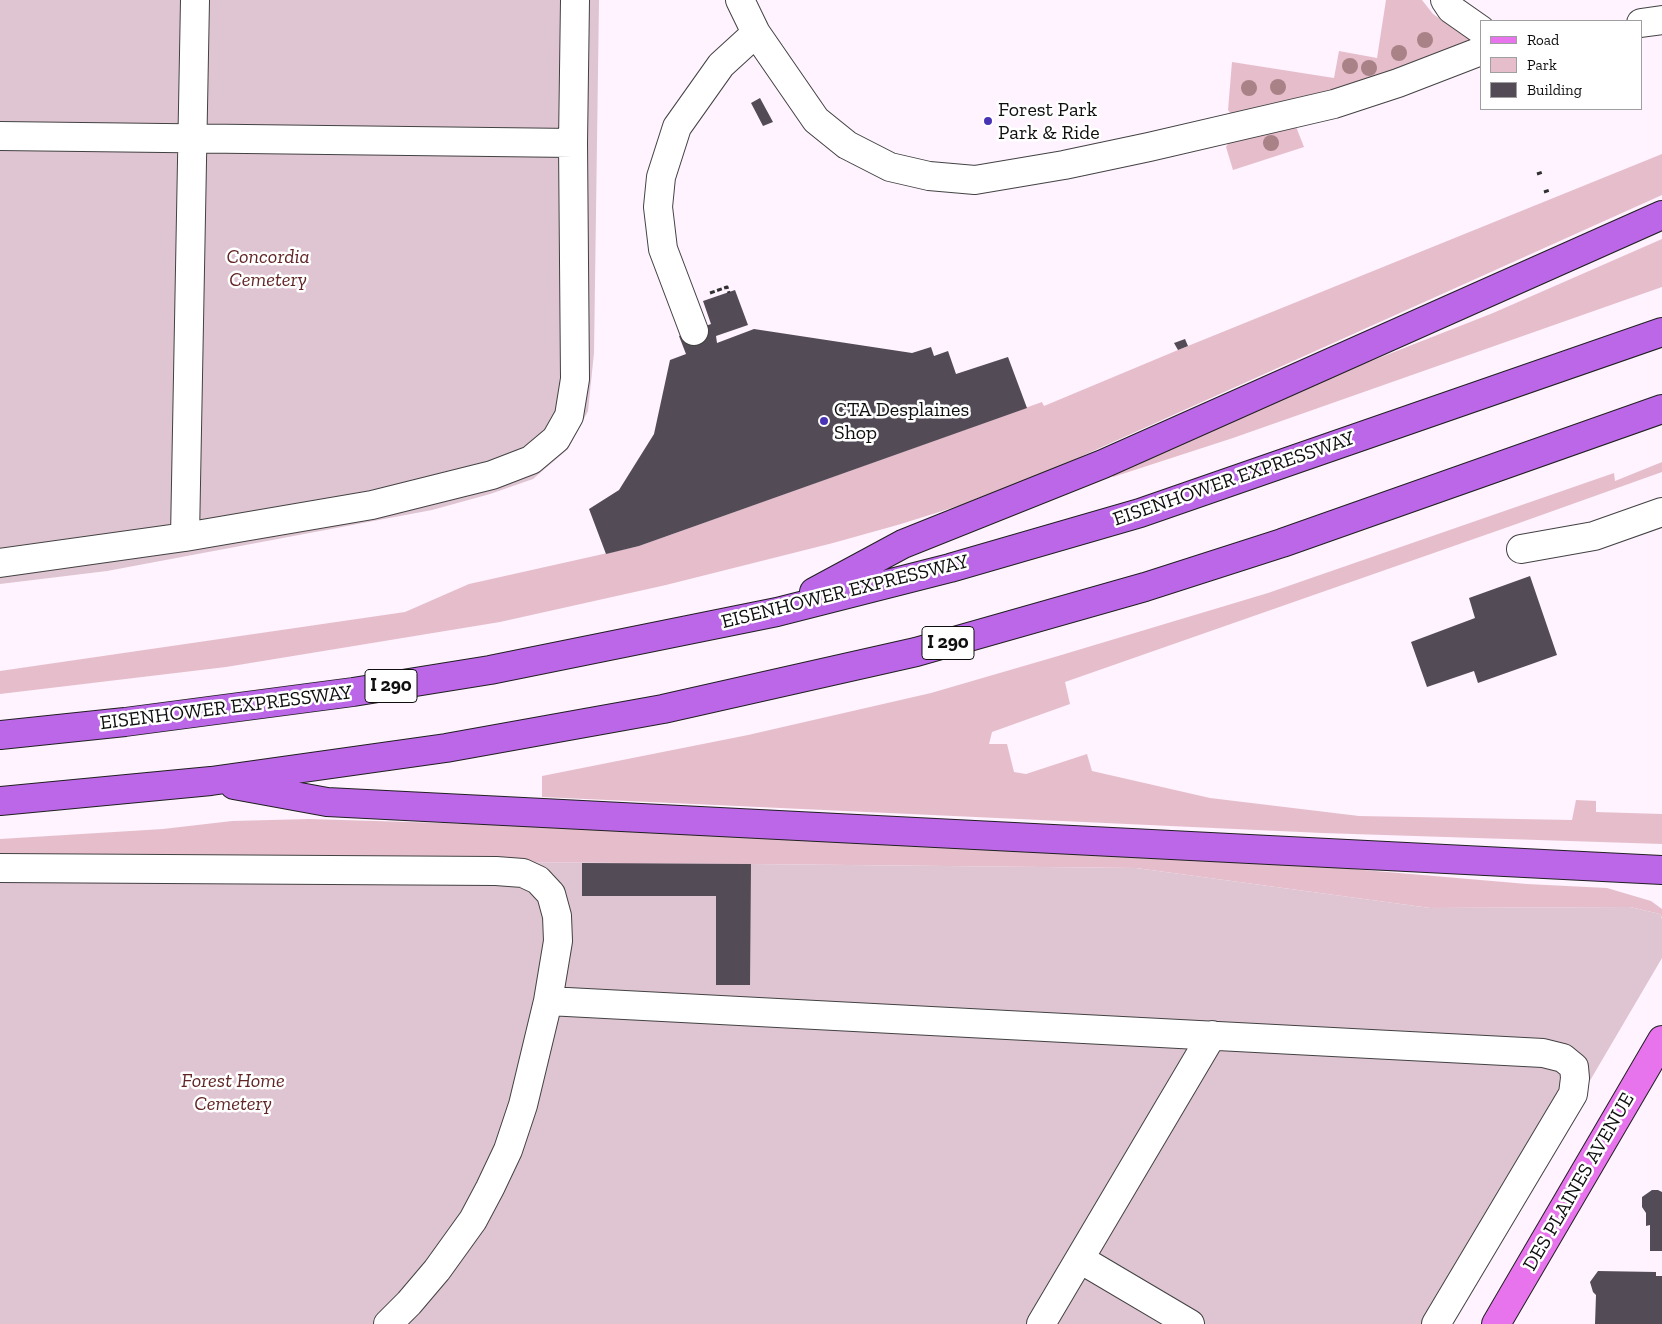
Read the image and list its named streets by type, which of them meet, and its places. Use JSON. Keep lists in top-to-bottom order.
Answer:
{
  "streets": {
    "highway": ["EISENHOWER EXPRESSWAY", "I 290"],
    "main road": ["DES PLAINES AVENUE"]
  },
  "parks": ["Concordia Cemetery", "Forest Home Cemetery"],
  "places": ["Forest Park Park & Ride", "CTA Desplaines Shop"],
  "legend": ["Road", "Park", "Building"]
}
